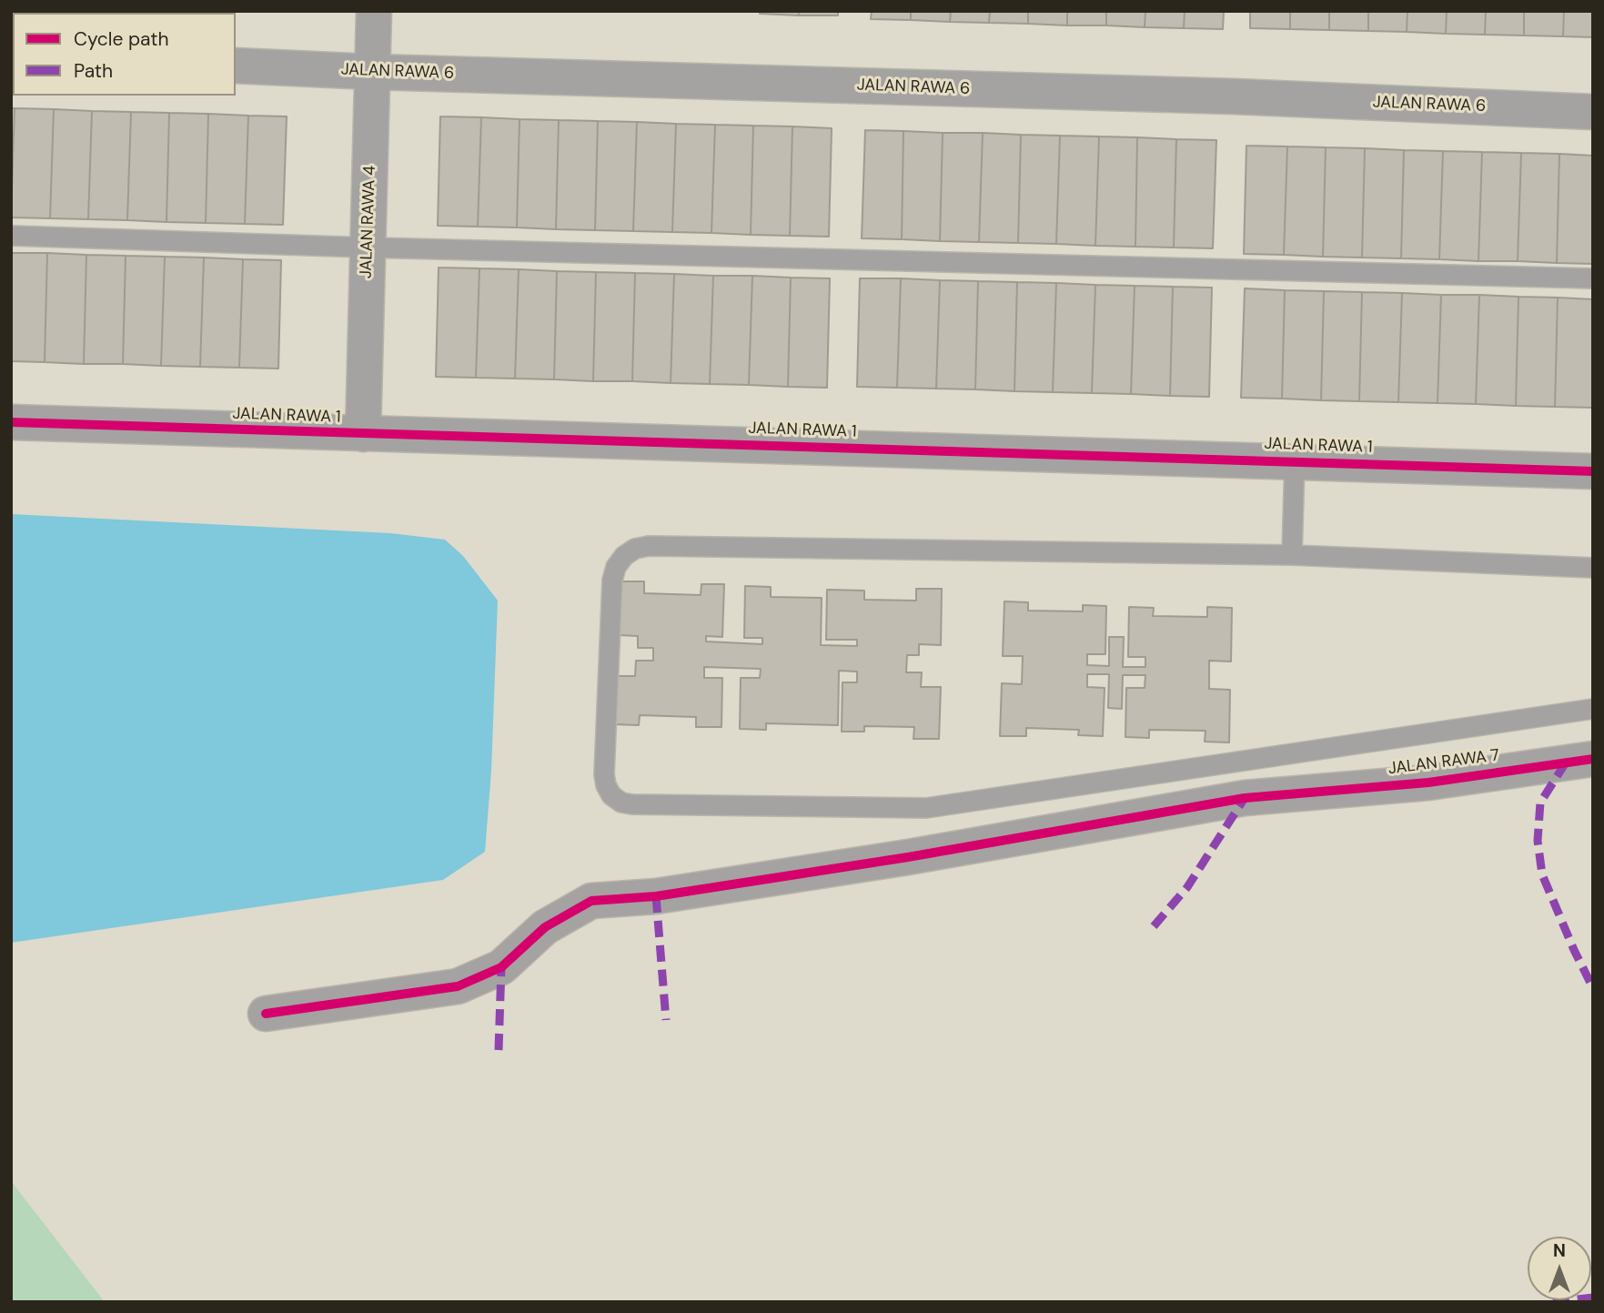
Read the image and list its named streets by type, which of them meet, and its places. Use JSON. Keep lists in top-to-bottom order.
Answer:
{
  "streets": {
    "street": [
      "JALAN RAWA 6",
      "JALAN RAWA 4",
      "JALAN RAWA 1",
      "JALAN RAWA 7"
    ]
  },
  "crossings": [
    ["JALAN RAWA 6", "JALAN RAWA 4"],
    ["JALAN RAWA 4", "JALAN RAWA 1"]
  ],
  "legend": ["Cycle path", "Path"],
  "north": "top"
}
